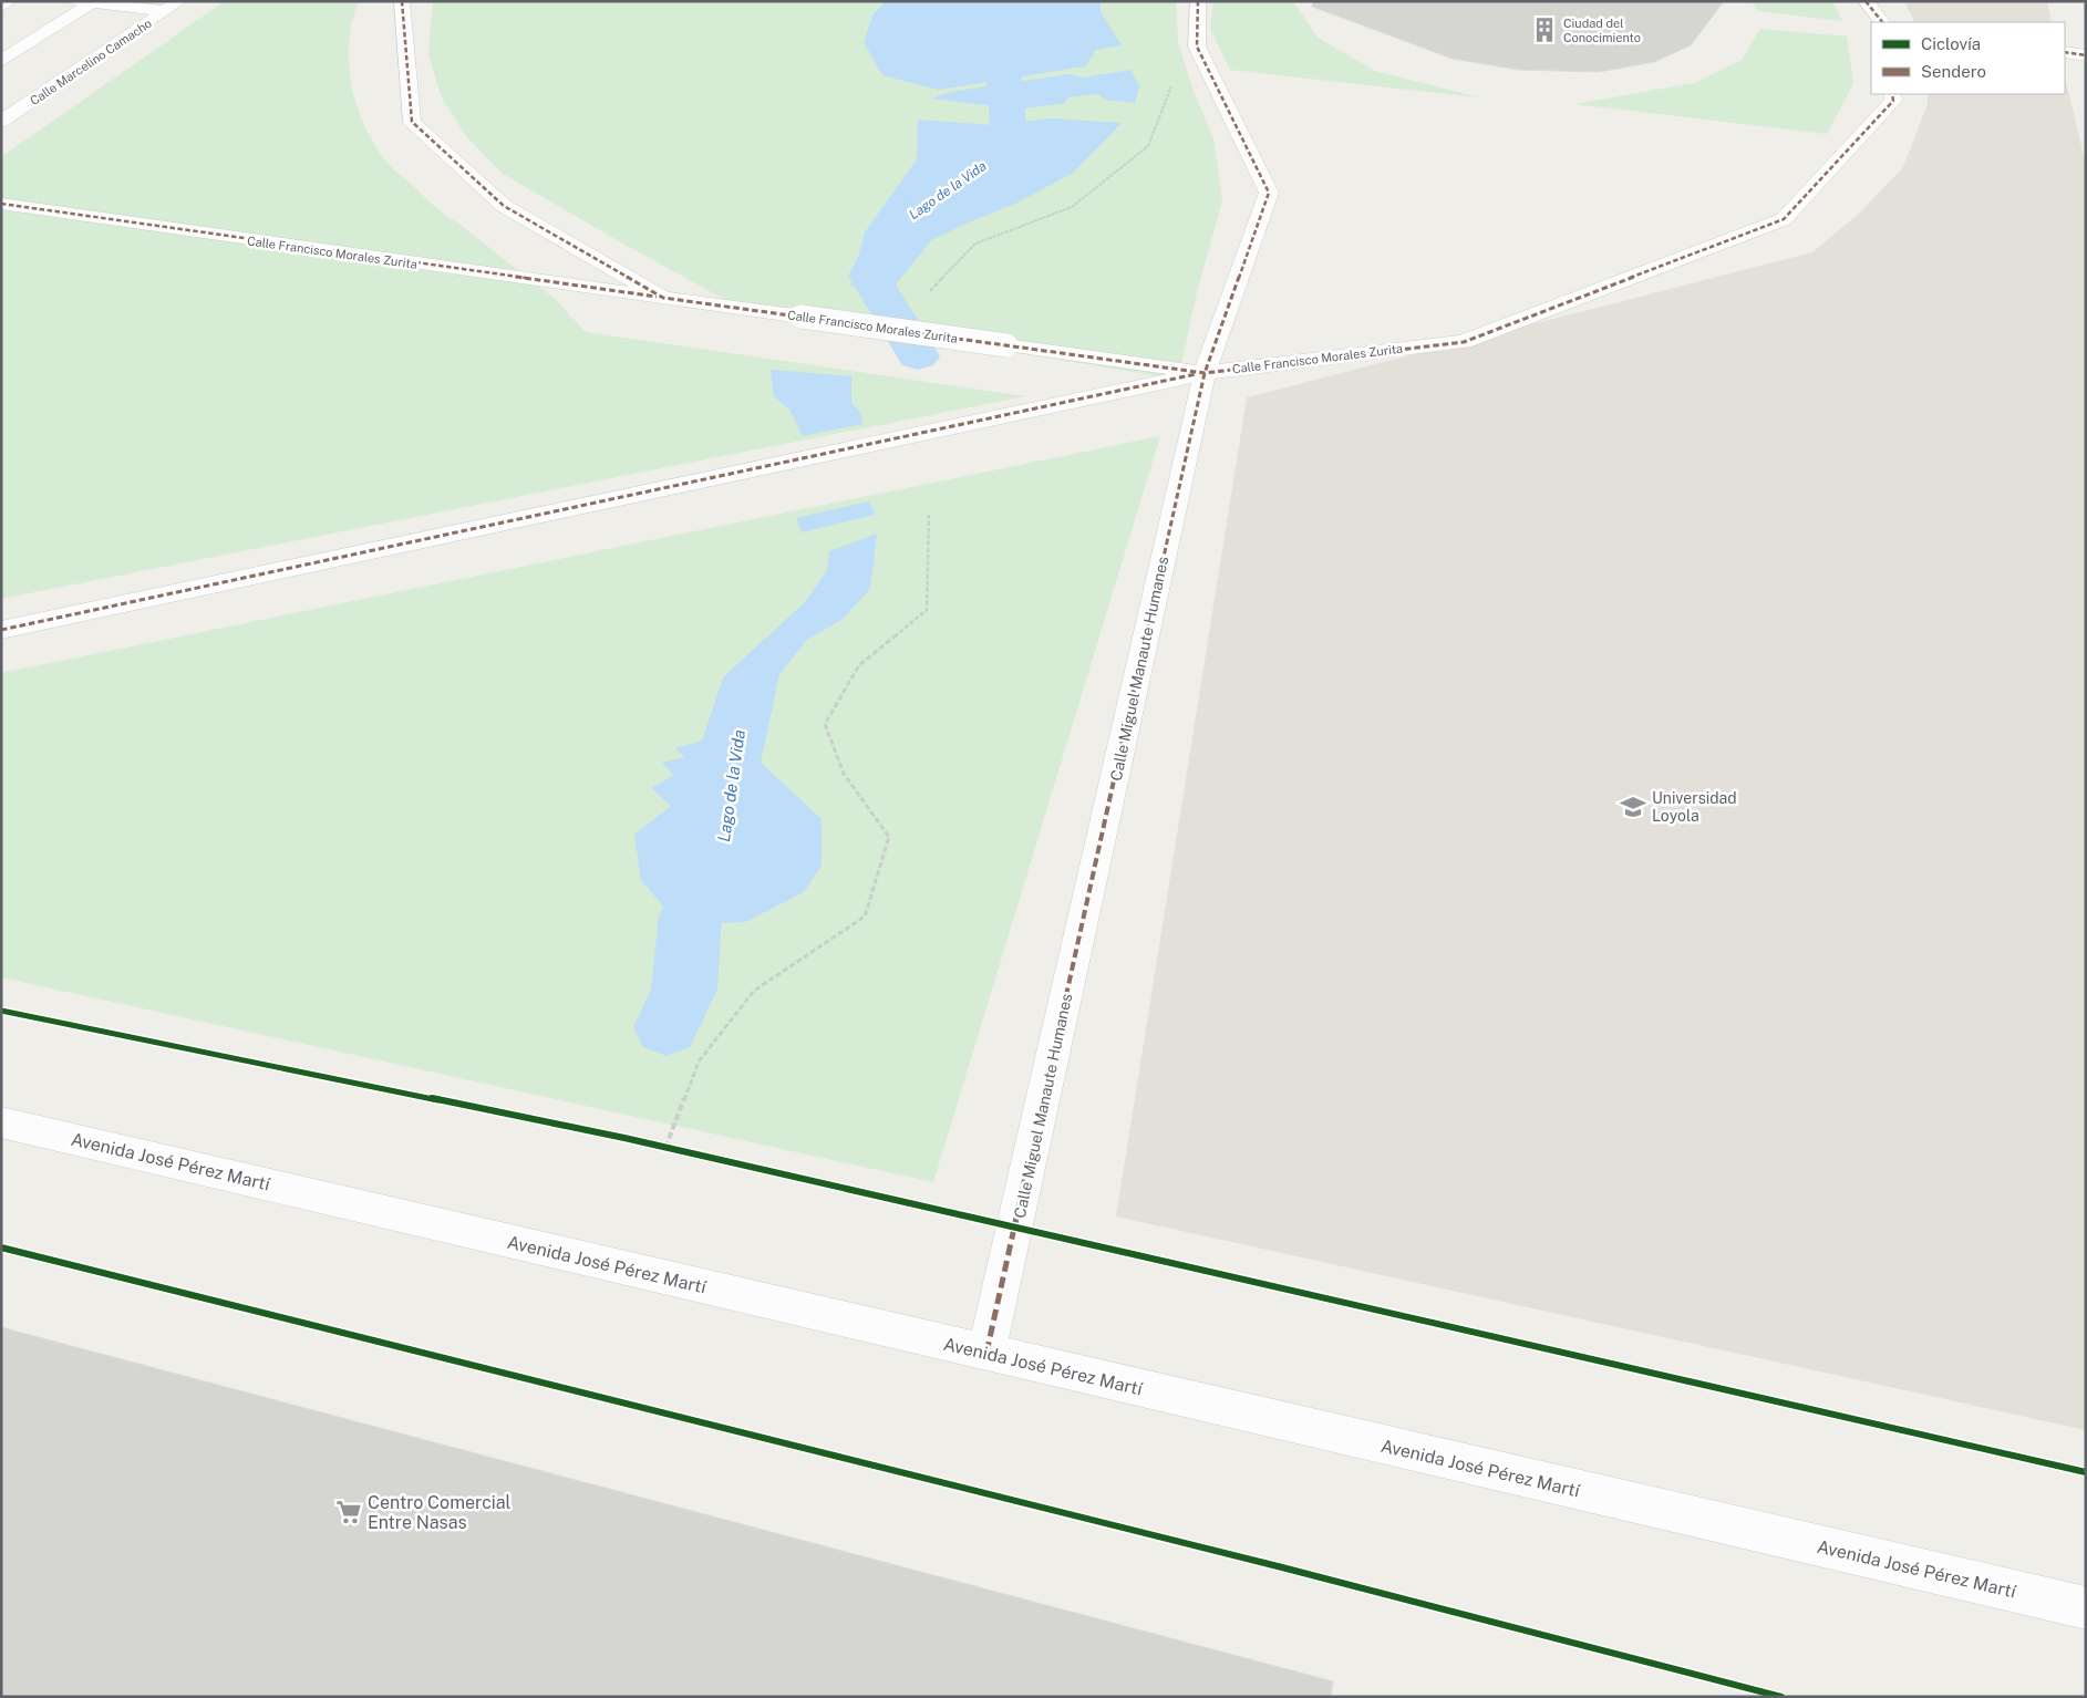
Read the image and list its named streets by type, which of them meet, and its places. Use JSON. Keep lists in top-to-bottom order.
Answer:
{
  "streets": {
    "street": [
      "Calle Marcelino Camacho",
      "Calle Francisco Morales Zurita",
      "Calle Miguel Manaute Humanes",
      "Avenida José Pérez Martí"
    ]
  },
  "crossings": [
    ["Calle Francisco Morales Zurita", "Calle Miguel Manaute Humanes"],
    ["Calle Miguel Manaute Humanes", "Avenida José Pérez Martí"]
  ],
  "water": ["Lago de la Vida"],
  "places": {
    "building": ["Ciudad del Conocimiento"],
    "school or university": ["Universidad Loyola"],
    "supermarket": ["Centro Comercial Entre Nasas"]
  },
  "legend": ["Ciclovía", "Sendero"]
}
